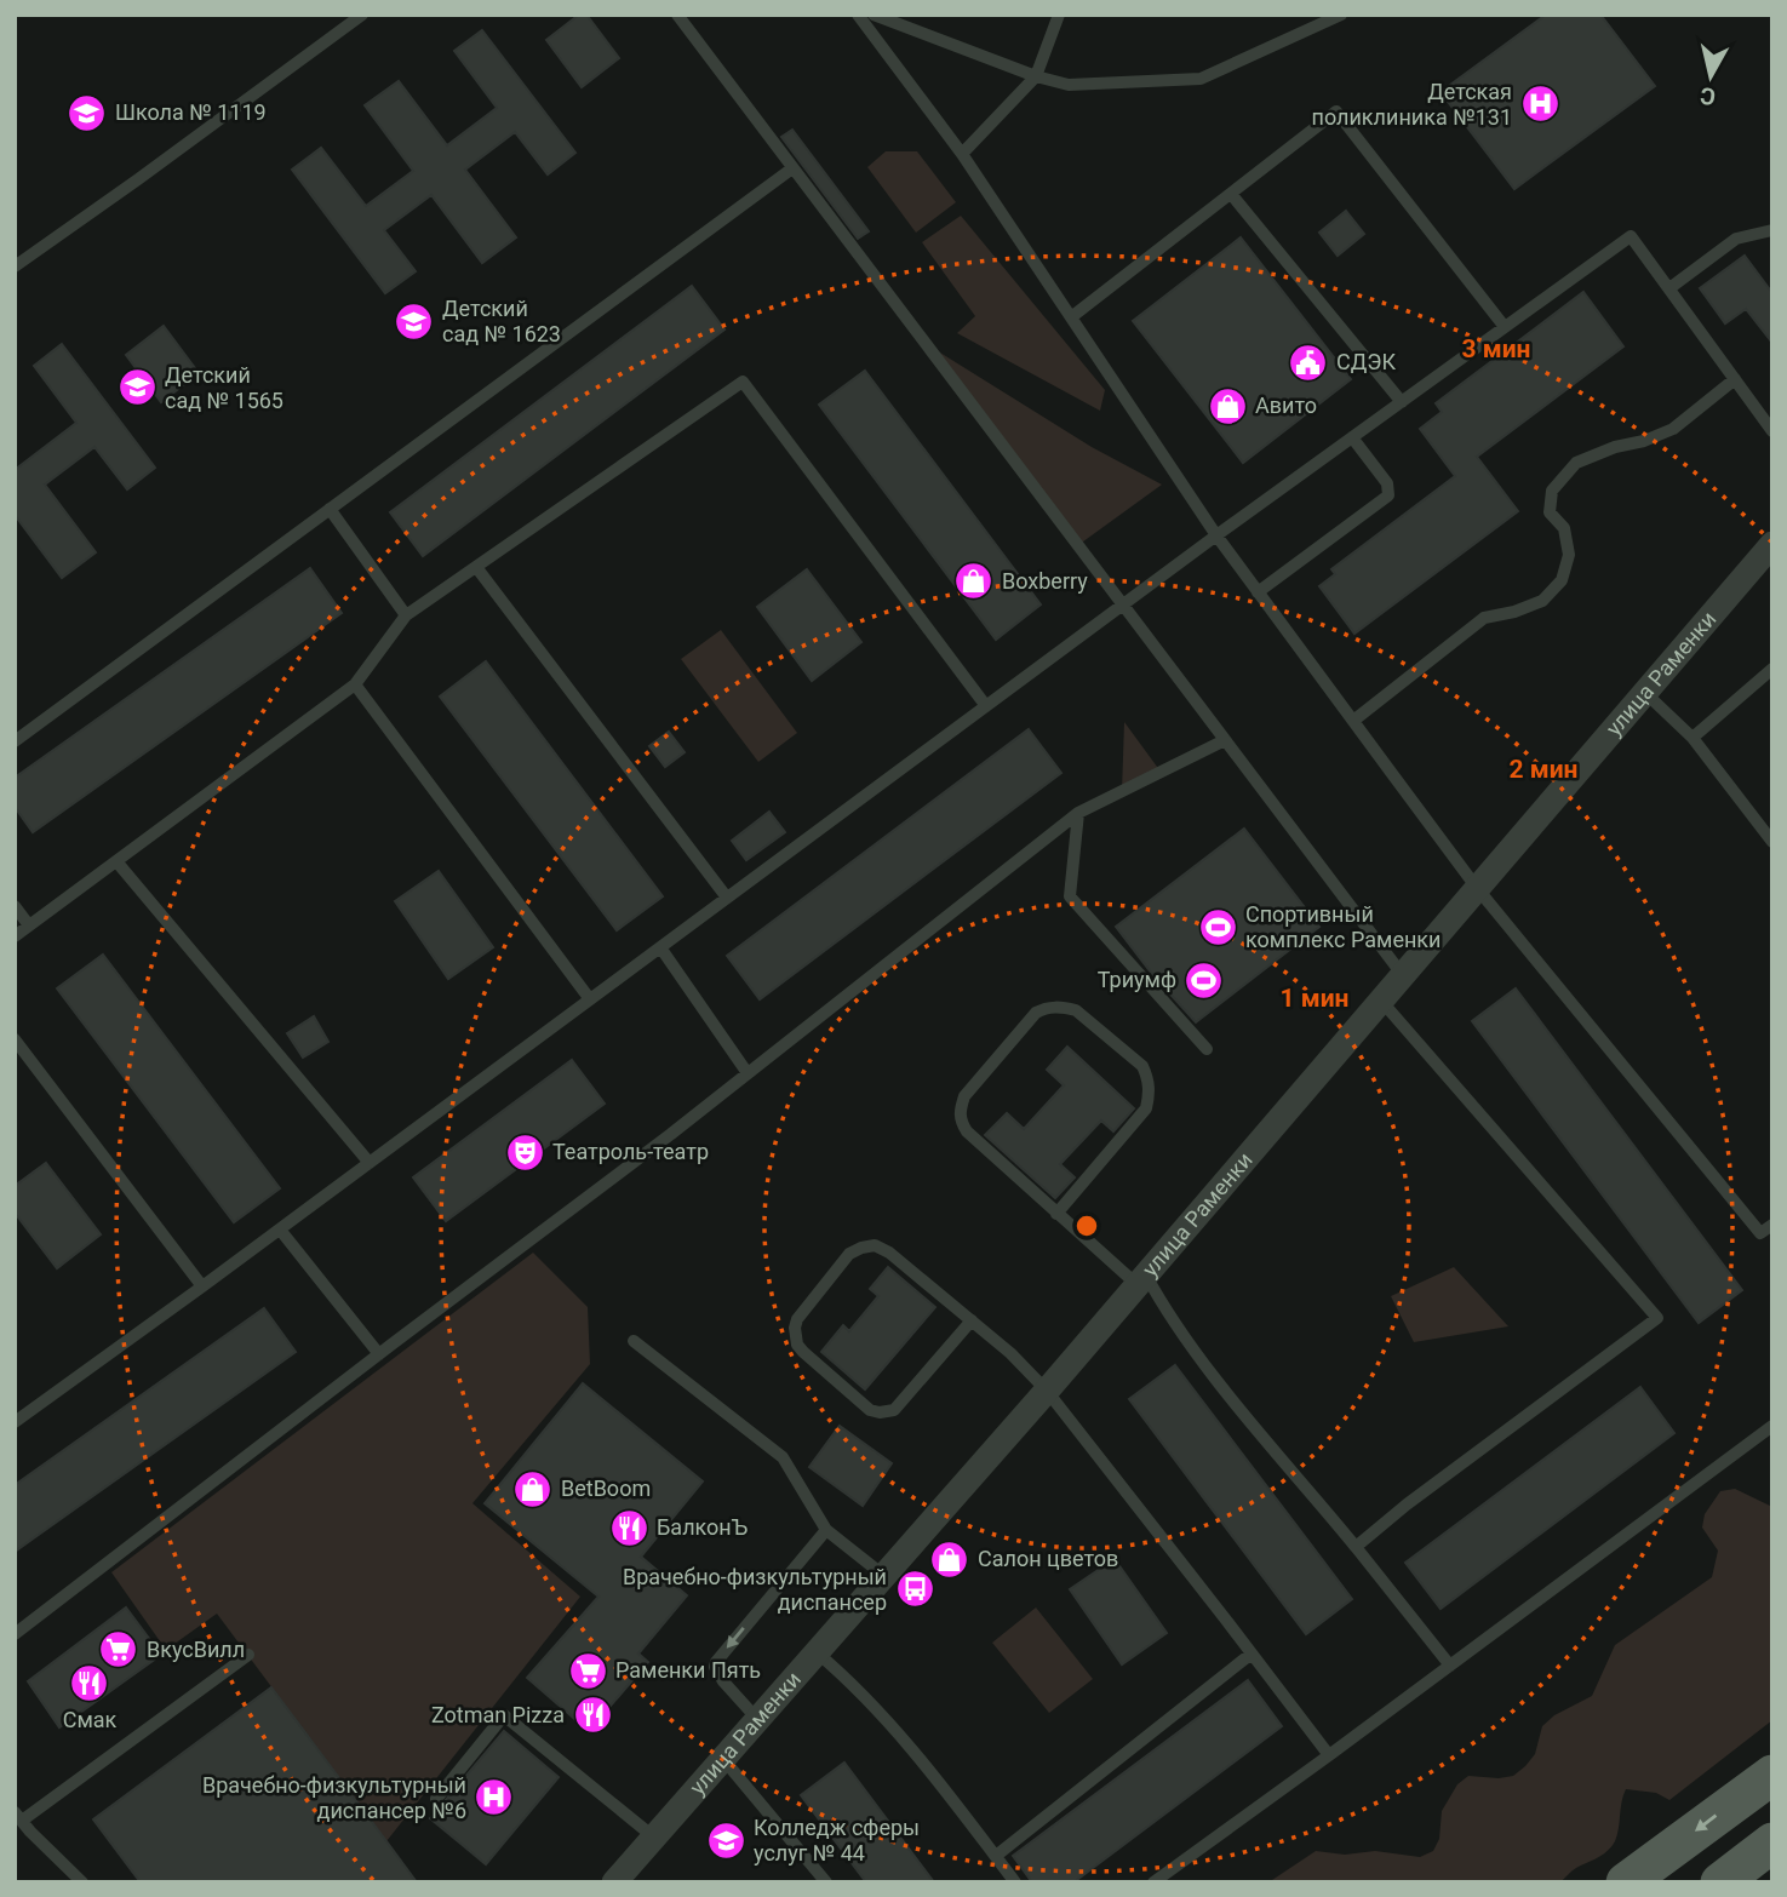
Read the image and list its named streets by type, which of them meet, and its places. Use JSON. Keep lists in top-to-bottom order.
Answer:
{
  "streets": {
    "street": ["улица Раменки"]
  },
  "places": {
    "hospital": ["Детская поликлиника №131", "Врачебно-физкультурный диспансер №6"],
    "school or university": [
      "Школа № 1119",
      "Детский сад № 1623",
      "Детский сад № 1565",
      "Колледж сферы услуг № 44"
    ],
    "public building": ["СДЭК"],
    "shop": [
      "Авито",
      "Boxberry",
      "BetBoom",
      "Салон цветов"
    ],
    "sports": ["Спортивный комплекс Раменки", "Триумф"],
    "theatre": ["Театроль-театр"],
    "restaurant": ["БалконЪ", "Смак", "Zotman Pizza"],
    "bus stop": ["Врачебно-физкультурный диспансер"],
    "supermarket": ["ВкусВилл", "Раменки Пять"]
  },
  "north": "bottom",
  "rings": ["3 мин", "2 мин", "1 мин"]
}
